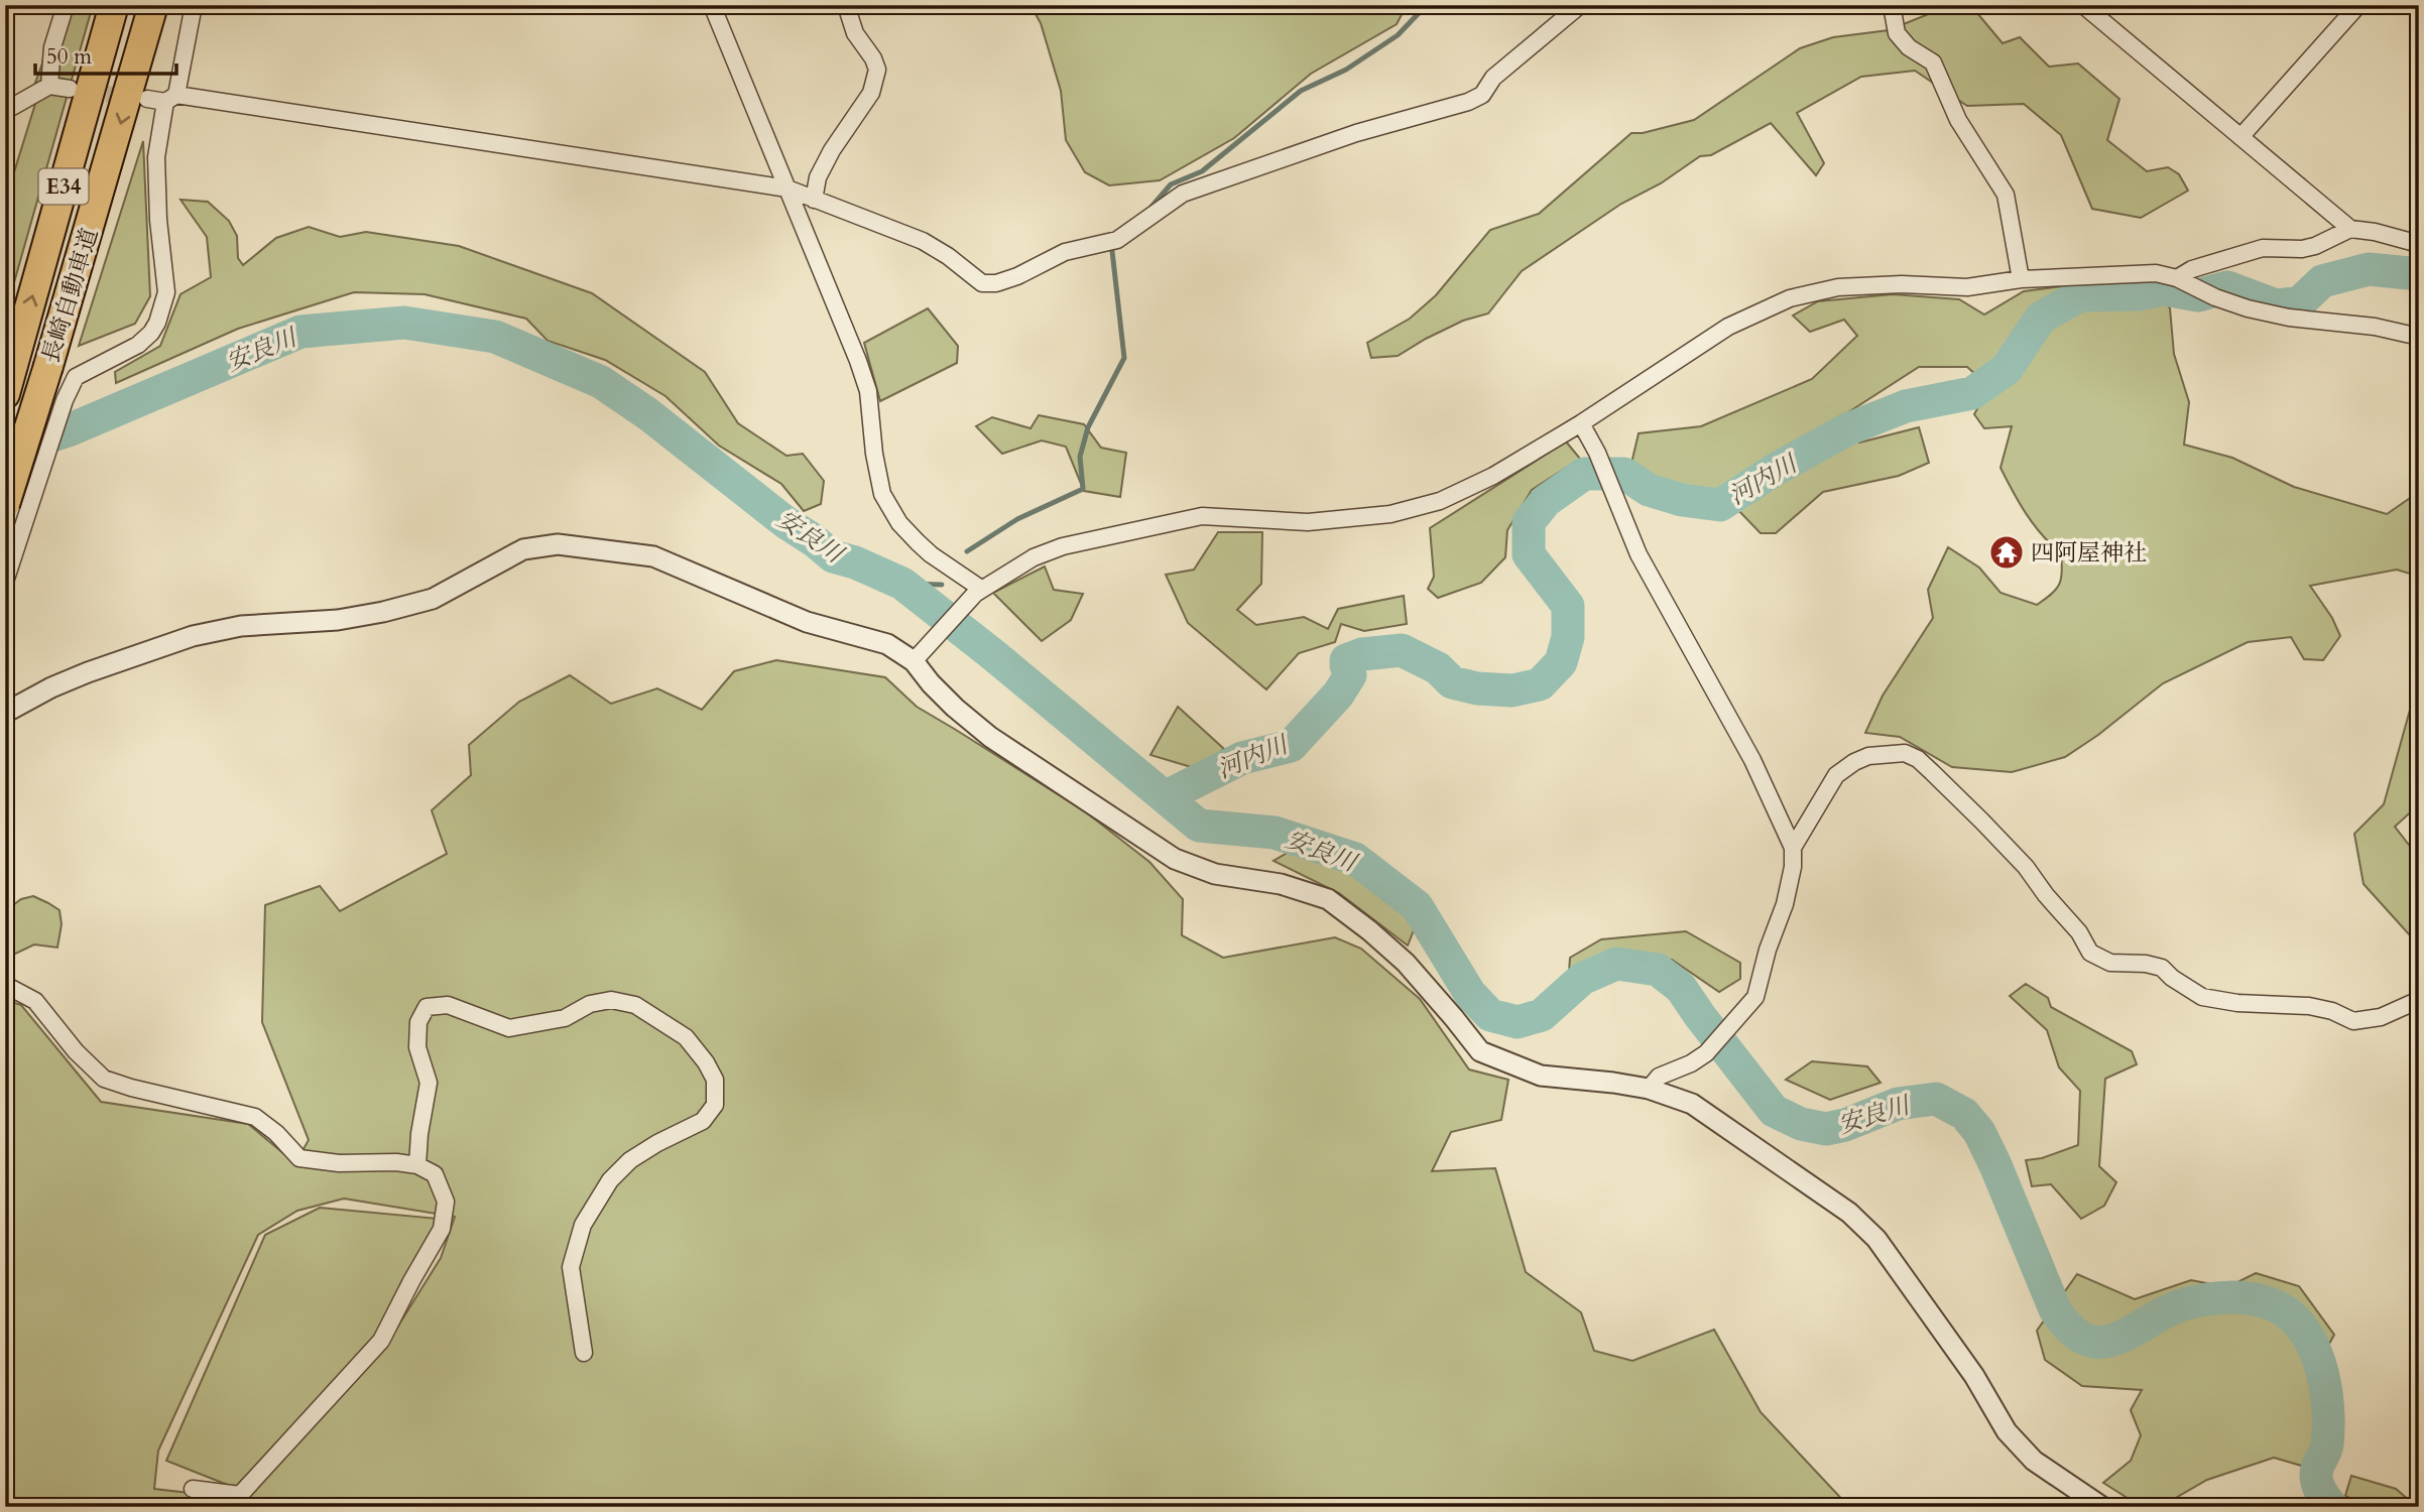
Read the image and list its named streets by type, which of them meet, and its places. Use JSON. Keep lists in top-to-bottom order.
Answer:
{
  "streets": {
    "highway": ["E34", "長崎自動車道"]
  },
  "water": ["安良川", "河内川"],
  "places": {
    "temple": ["四阿屋神社"]
  },
  "scale_bar": "50 m"
}
